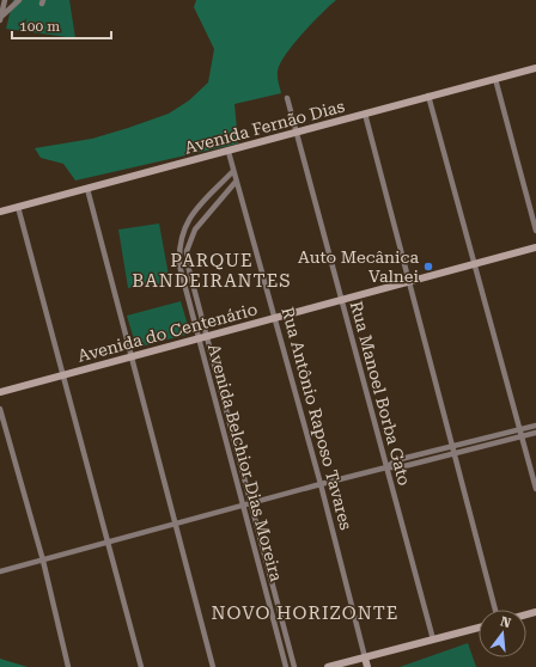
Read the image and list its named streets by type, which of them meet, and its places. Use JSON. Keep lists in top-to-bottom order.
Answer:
{
  "streets": {
    "street": [
      "Avenida Fernão Dias",
      "Avenida do Centenário",
      "Rua Manoel Borba Gato",
      "Rua Antônio Raposo Tavares",
      "Avenida Belchior Dias Moreira"
    ]
  },
  "crossings": [
    ["Avenida Fernão Dias", "Rua Manoel Borba Gato"],
    ["Avenida Fernão Dias", "Rua Antônio Raposo Tavares"],
    ["Avenida do Centenário", "Rua Manoel Borba Gato"],
    ["Avenida do Centenário", "Rua Antônio Raposo Tavares"],
    ["Avenida do Centenário", "Avenida Belchior Dias Moreira"],
    ["Rua Antônio Raposo Tavares", "Avenida Belchior Dias Moreira"]
  ],
  "districts": ["PARQUE BANDEIRANTES", "NOVO HORIZONTE"],
  "places": ["Auto Mecânica Valnei"],
  "scale_bar": "100 m",
  "north": "top"
}
